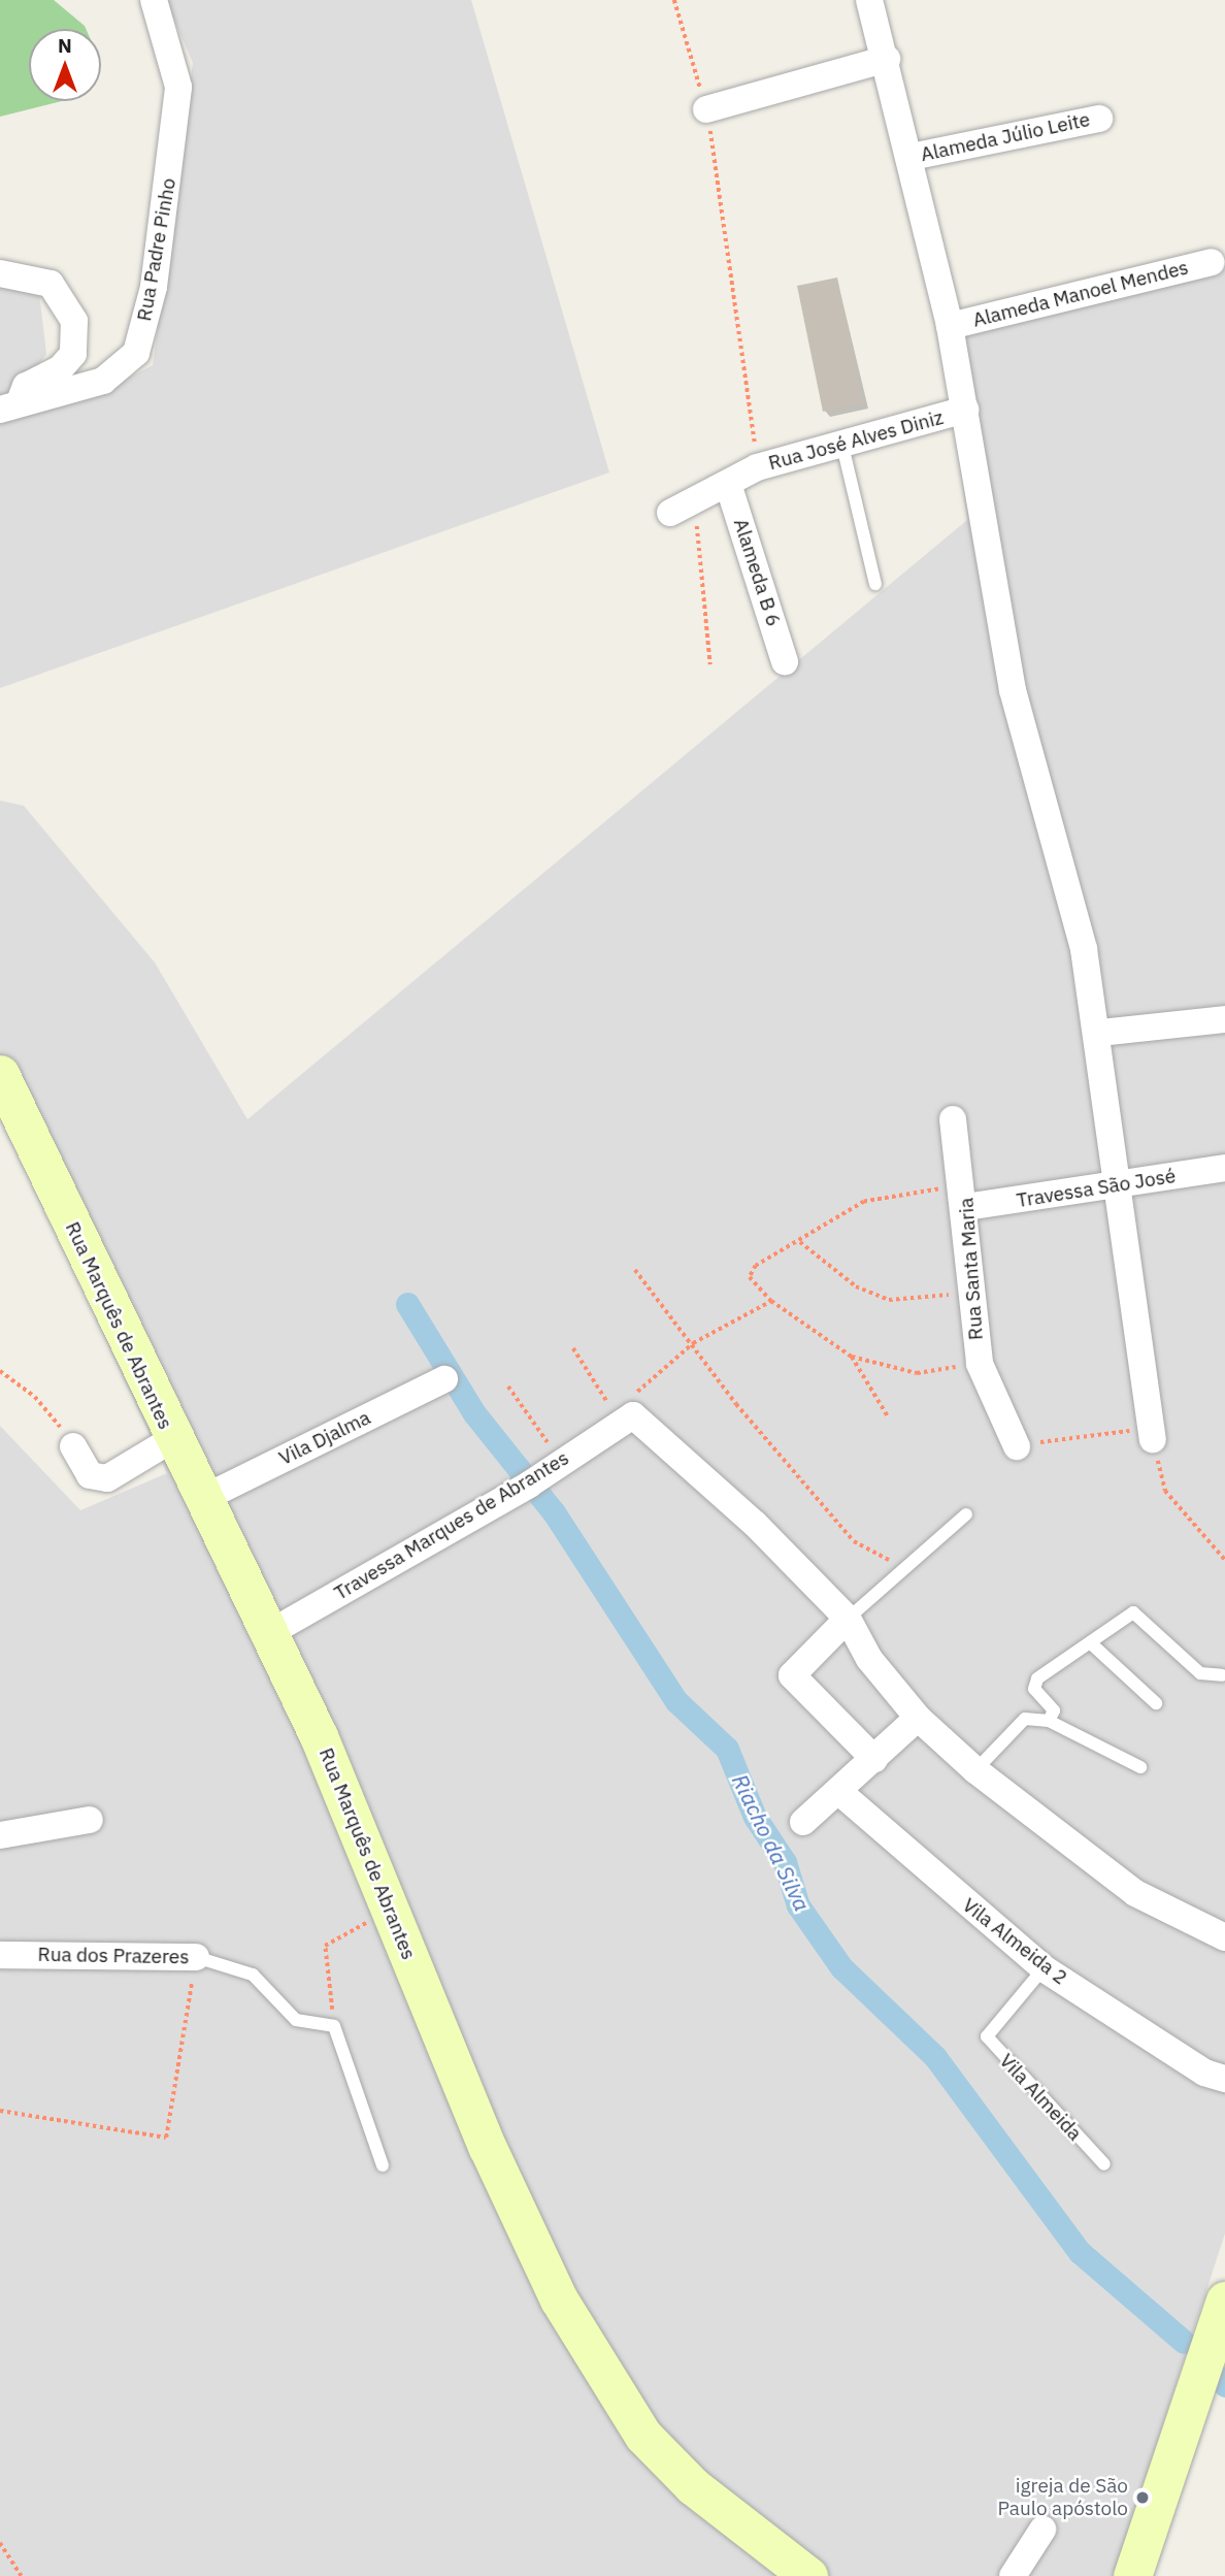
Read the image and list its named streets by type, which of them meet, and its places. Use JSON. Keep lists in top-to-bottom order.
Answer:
{
  "streets": {
    "street": [
      "Alameda Júlio Leite",
      "Rua Padre Pinho",
      "Alameda Manoel Mendes",
      "Rua José Alves Diniz",
      "Alameda B 6",
      "Travessa São José",
      "Rua Santa Maria",
      "Rua Marquês de Abrantes",
      "Vila Djalma",
      "Travessa Marques de Abrantes",
      "Vila Almeida 2",
      "Rua dos Prazeres"
    ],
    "lane": ["Vila Almeida"]
  },
  "crossings": [
    ["Rua José Alves Diniz", "Alameda B 6"],
    ["Travessa São José", "Rua Santa Maria"],
    ["Rua Marquês de Abrantes", "Vila Djalma"],
    ["Rua Marquês de Abrantes", "Travessa Marques de Abrantes"],
    ["Vila Almeida 2", "Vila Almeida"]
  ],
  "water": ["Riacho da Silva"],
  "places": ["igreja de São Paulo apóstolo"],
  "north": "top"
}
